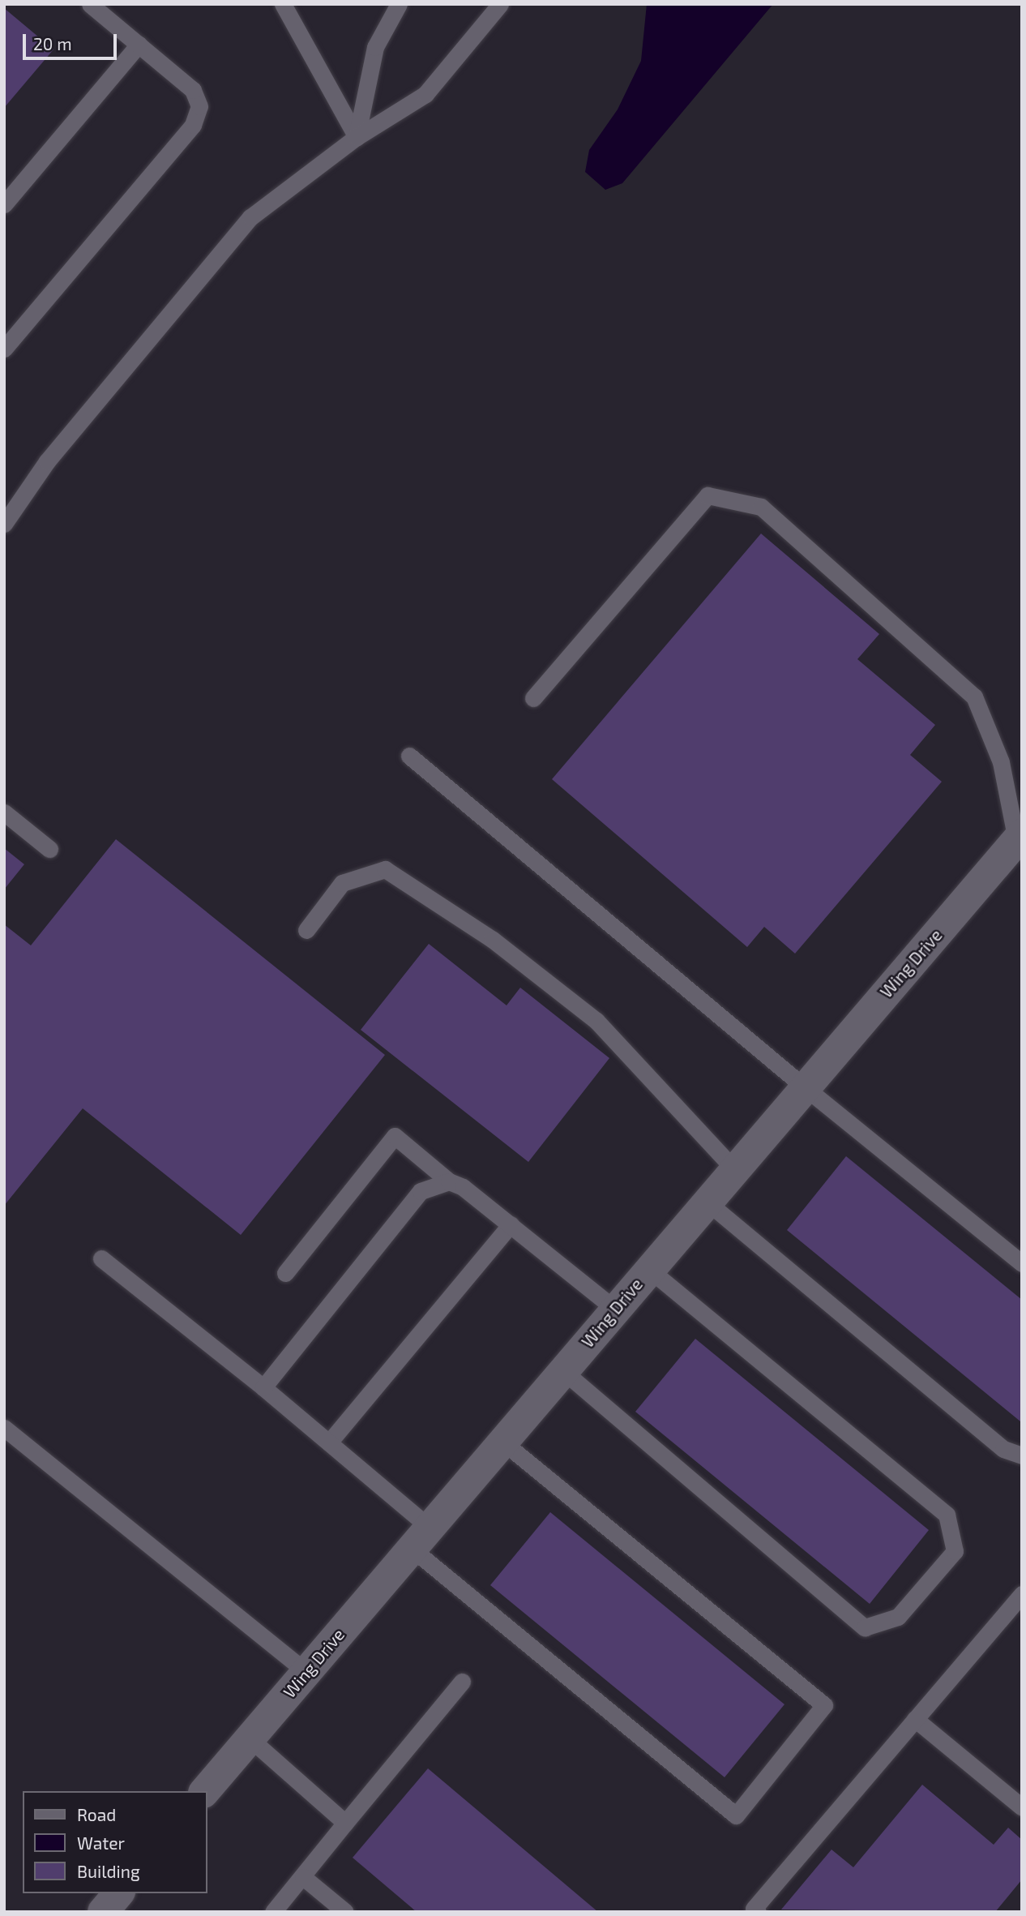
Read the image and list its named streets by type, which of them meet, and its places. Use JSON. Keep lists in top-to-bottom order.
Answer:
{
  "streets": {
    "street": ["Wing Drive"]
  },
  "legend": ["Road", "Water", "Building"],
  "scale_bar": "20 m"
}
